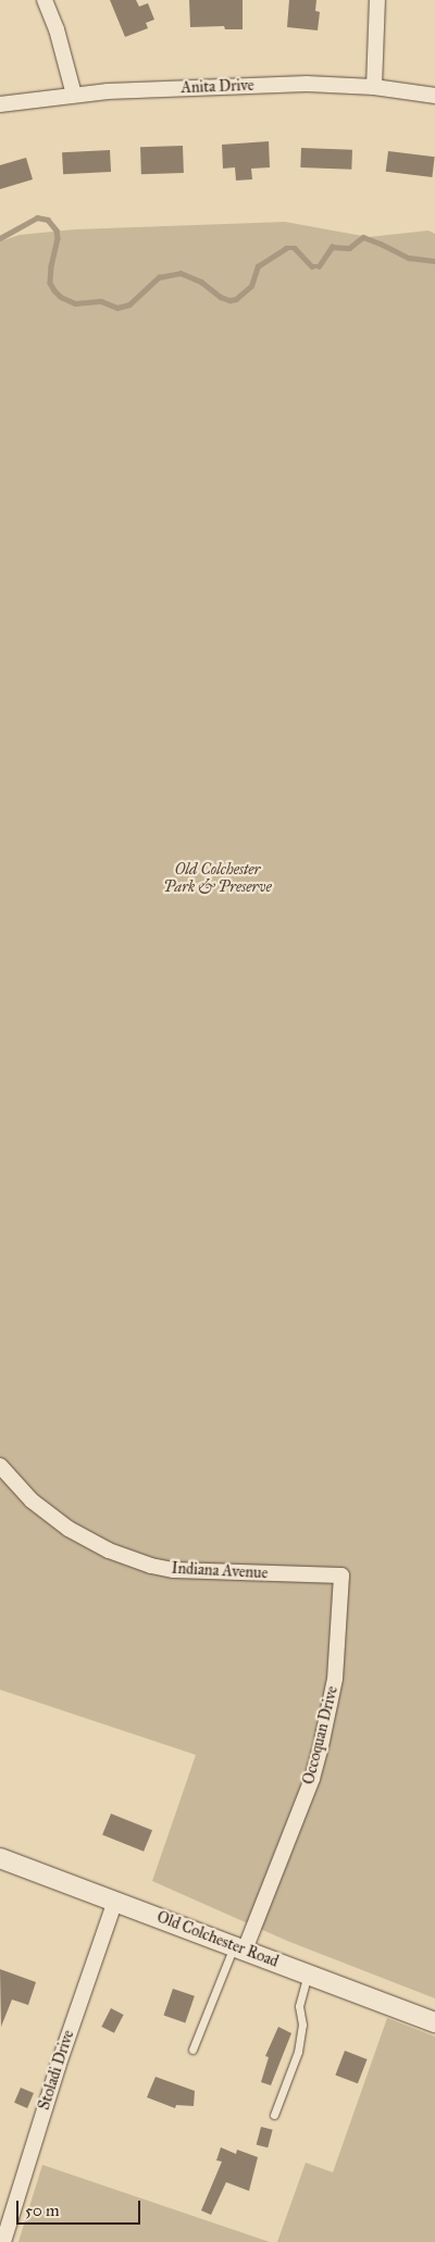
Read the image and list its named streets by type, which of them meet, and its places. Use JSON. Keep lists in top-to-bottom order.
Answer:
{
  "streets": {
    "street": [
      "Anita Drive",
      "Indiana Avenue",
      "Occoquan Drive",
      "Old Colchester Road",
      "Stoladi Drive"
    ]
  },
  "crossings": [
    ["Indiana Avenue", "Occoquan Drive"],
    ["Occoquan Drive", "Old Colchester Road"],
    ["Old Colchester Road", "Stoladi Drive"]
  ],
  "parks": ["Old Colchester Park & Preserve"],
  "scale_bar": "50 m"
}
